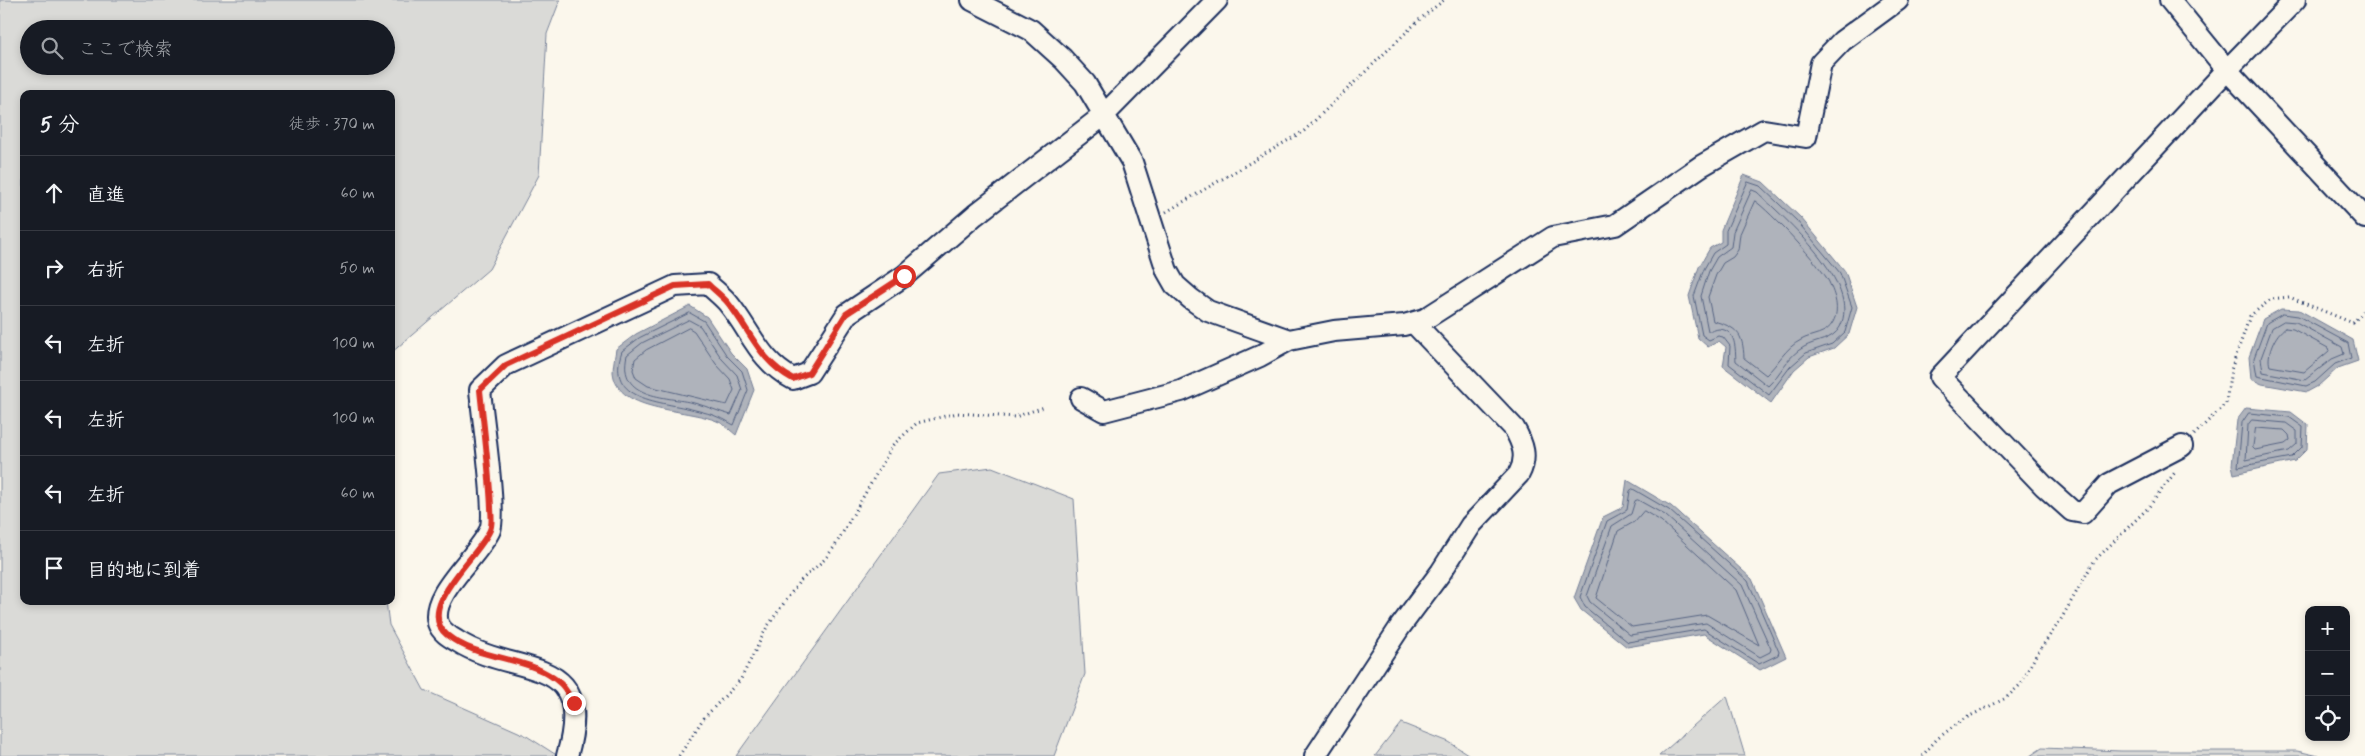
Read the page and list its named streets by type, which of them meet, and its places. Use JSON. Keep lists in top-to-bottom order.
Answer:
{
  "page": {
    "search": "ここで検索",
    "heading": ["5 分", "徒歩 · 370 m"],
    "list": [
      ["直進", "60 m"],
      ["右折", "50 m"],
      ["左折", "100 m"],
      ["左折", "100 m"],
      ["左折", "60 m"],
      "目的地に到着"
    ],
    "map_buttons": ["+", "−"]
  }
}
